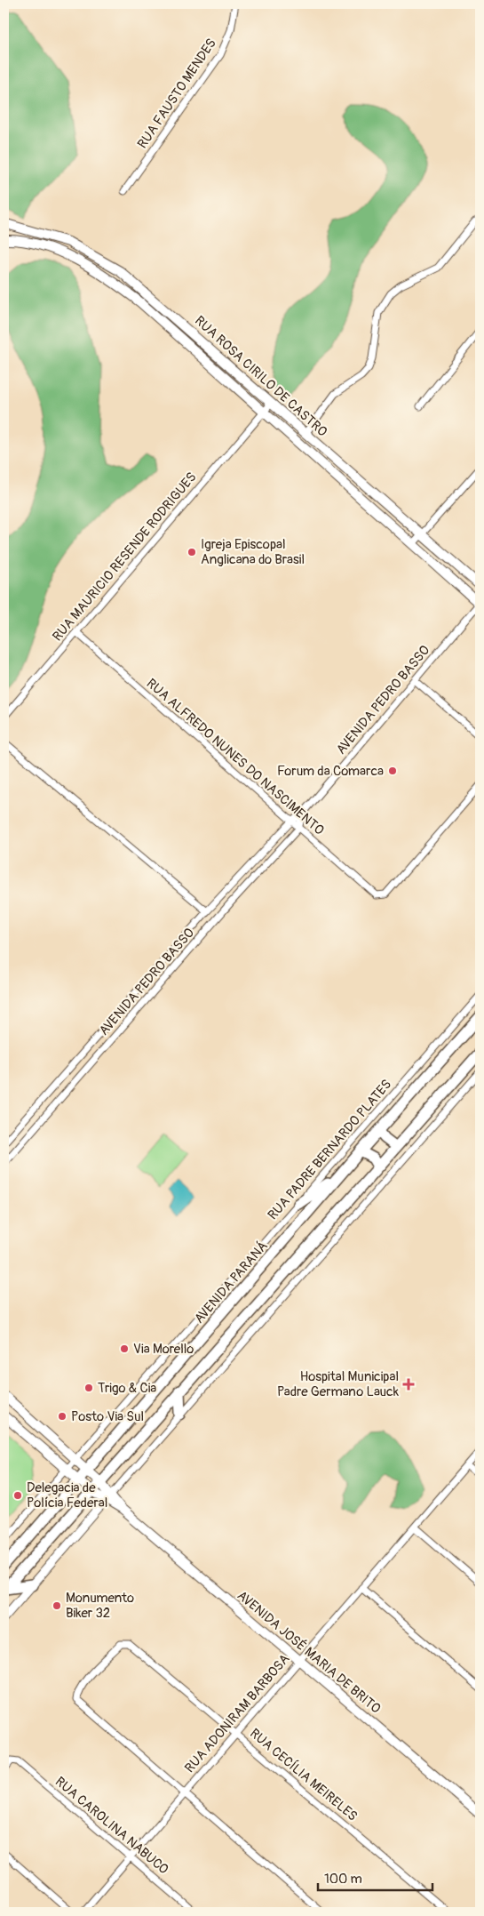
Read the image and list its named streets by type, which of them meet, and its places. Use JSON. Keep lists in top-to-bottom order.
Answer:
{
  "streets": {
    "main road": ["RUA ROSA CIRILO DE CASTRO", "AVENIDA PARANÁ", "AVENIDA JOSÉ MARIA DE BRITO"],
    "street": [
      "RUA FAUSTO MENDES",
      "RUA MAURICIO RESENDE RODRIGUES",
      "AVENIDA PEDRO BASSO",
      "RUA ALFREDO NUNES DO NASCIMENTO",
      "RUA PADRE BERNARDO PLATES",
      "RUA ADONIRAM BARBOSA",
      "RUA CECÍLIA MEIRELES",
      "RUA CAROLINA NABUCO"
    ]
  },
  "crossings": [
    ["RUA ROSA CIRILO DE CASTRO", "RUA MAURICIO RESENDE RODRIGUES"],
    ["RUA MAURICIO RESENDE RODRIGUES", "RUA ALFREDO NUNES DO NASCIMENTO"],
    ["AVENIDA PEDRO BASSO", "RUA ALFREDO NUNES DO NASCIMENTO"],
    ["RUA PADRE BERNARDO PLATES", "AVENIDA JOSÉ MARIA DE BRITO"],
    ["AVENIDA PARANÁ", "AVENIDA JOSÉ MARIA DE BRITO"],
    ["AVENIDA JOSÉ MARIA DE BRITO", "RUA ADONIRAM BARBOSA"],
    ["RUA ADONIRAM BARBOSA", "RUA CECÍLIA MEIRELES"],
    ["RUA ADONIRAM BARBOSA", "RUA CAROLINA NABUCO"]
  ],
  "places": {
    "other": [
      "Igreja Episcopal Anglicana do Brasil",
      "Forum da Comarca",
      "Via Morello",
      "Trigo & Cia",
      "Posto Via Sul",
      "Delegacia de Polícia Federal",
      "Monumento Biker 32"
    ],
    "health": ["Hospital Municipal Padre Germano Lauck"]
  },
  "scale_bar": "100 m"
}
